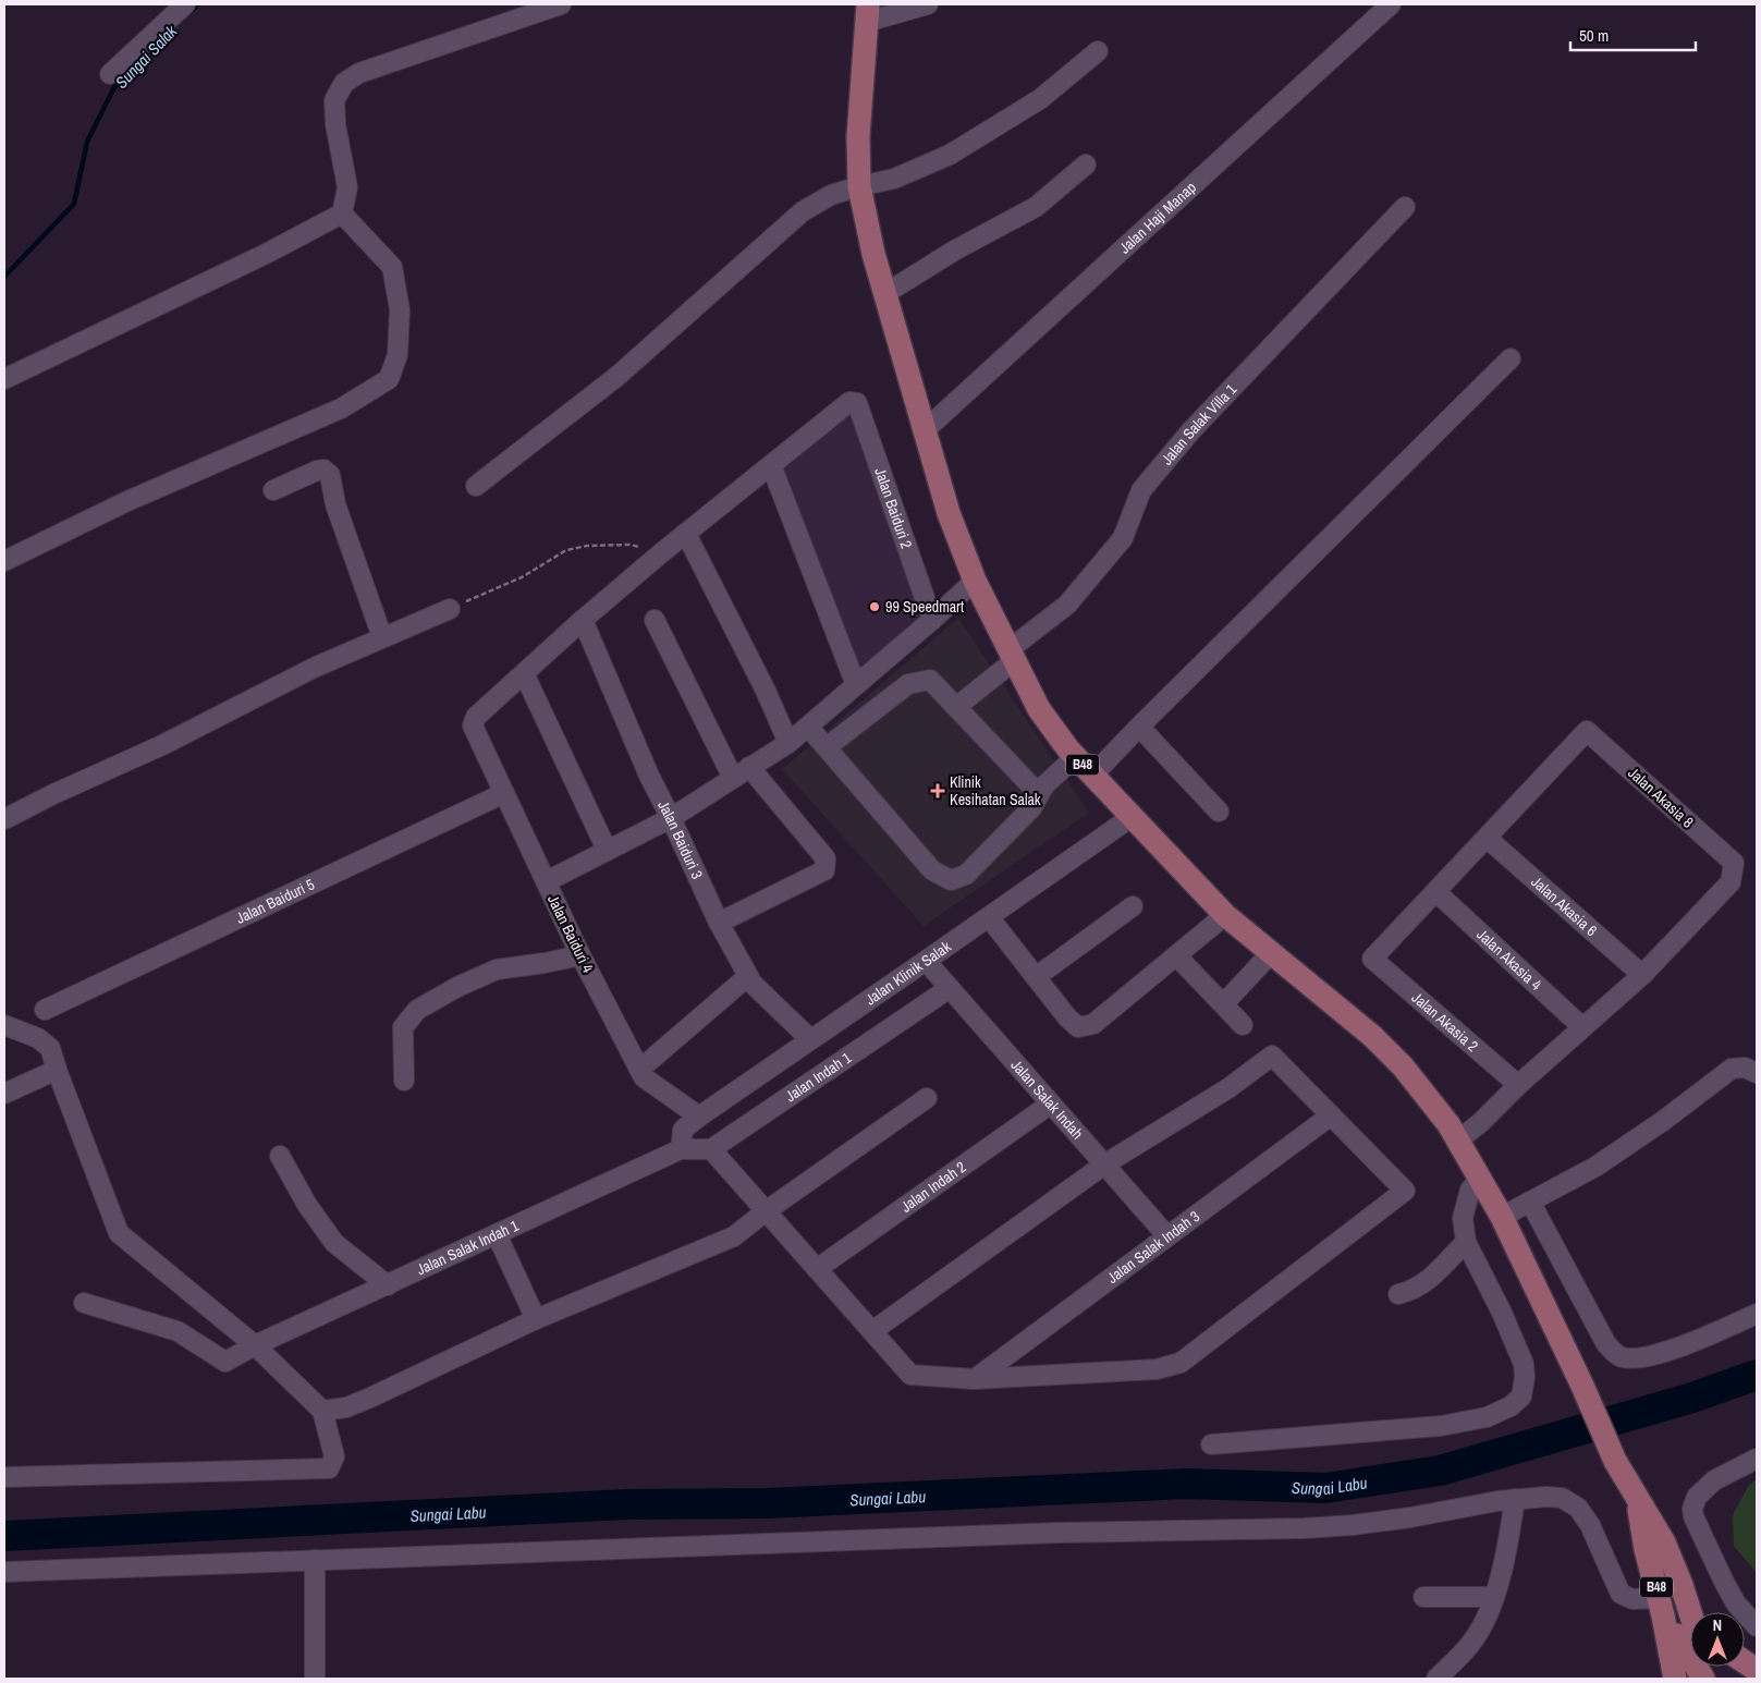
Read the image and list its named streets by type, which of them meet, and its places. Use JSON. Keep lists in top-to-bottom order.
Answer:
{
  "streets": {
    "main road": ["B48"],
    "street": [
      "Jalan Haji Manap",
      "Jalan Salak Villa 1",
      "Jalan Baiduri 2",
      "Jalan Akasia 8",
      "Jalan Baiduri 3",
      "Jalan Baiduri 5",
      "Jalan Akasia 6",
      "Jalan Baiduri 4",
      "Jalan Akasia 4",
      "Jalan Klinik Salak",
      "Jalan Akasia 2",
      "Jalan Indah 1",
      "Jalan Salak Indah",
      "Jalan Indah 2",
      "Jalan Salak Indah 1",
      "Jalan Salak Indah 3"
    ]
  },
  "crossings": [
    ["Jalan Haji Manap", "B48"],
    ["Jalan Salak Villa 1", "B48"],
    ["B48", "Jalan Klinik Salak"],
    ["Jalan Akasia 8", "Jalan Akasia 6"],
    ["Jalan Baiduri 3", "Jalan Klinik Salak"],
    ["Jalan Baiduri 5", "Jalan Baiduri 4"],
    ["Jalan Baiduri 4", "Jalan Klinik Salak"],
    ["Jalan Akasia 4", "Jalan Akasia 2"],
    ["Jalan Klinik Salak", "Jalan Salak Indah"],
    ["Jalan Klinik Salak", "Jalan Salak Indah 1"],
    ["Jalan Indah 1", "Jalan Salak Indah"],
    ["Jalan Salak Indah", "Jalan Indah 2"],
    ["Jalan Salak Indah", "Jalan Salak Indah 3"]
  ],
  "water": ["Sungai Salak", "Sungai Labu"],
  "places": {
    "other": ["99 Speedmart"],
    "health": ["Klinik Kesihatan Salak"]
  },
  "scale_bar": "50 m",
  "north": "top"
}
